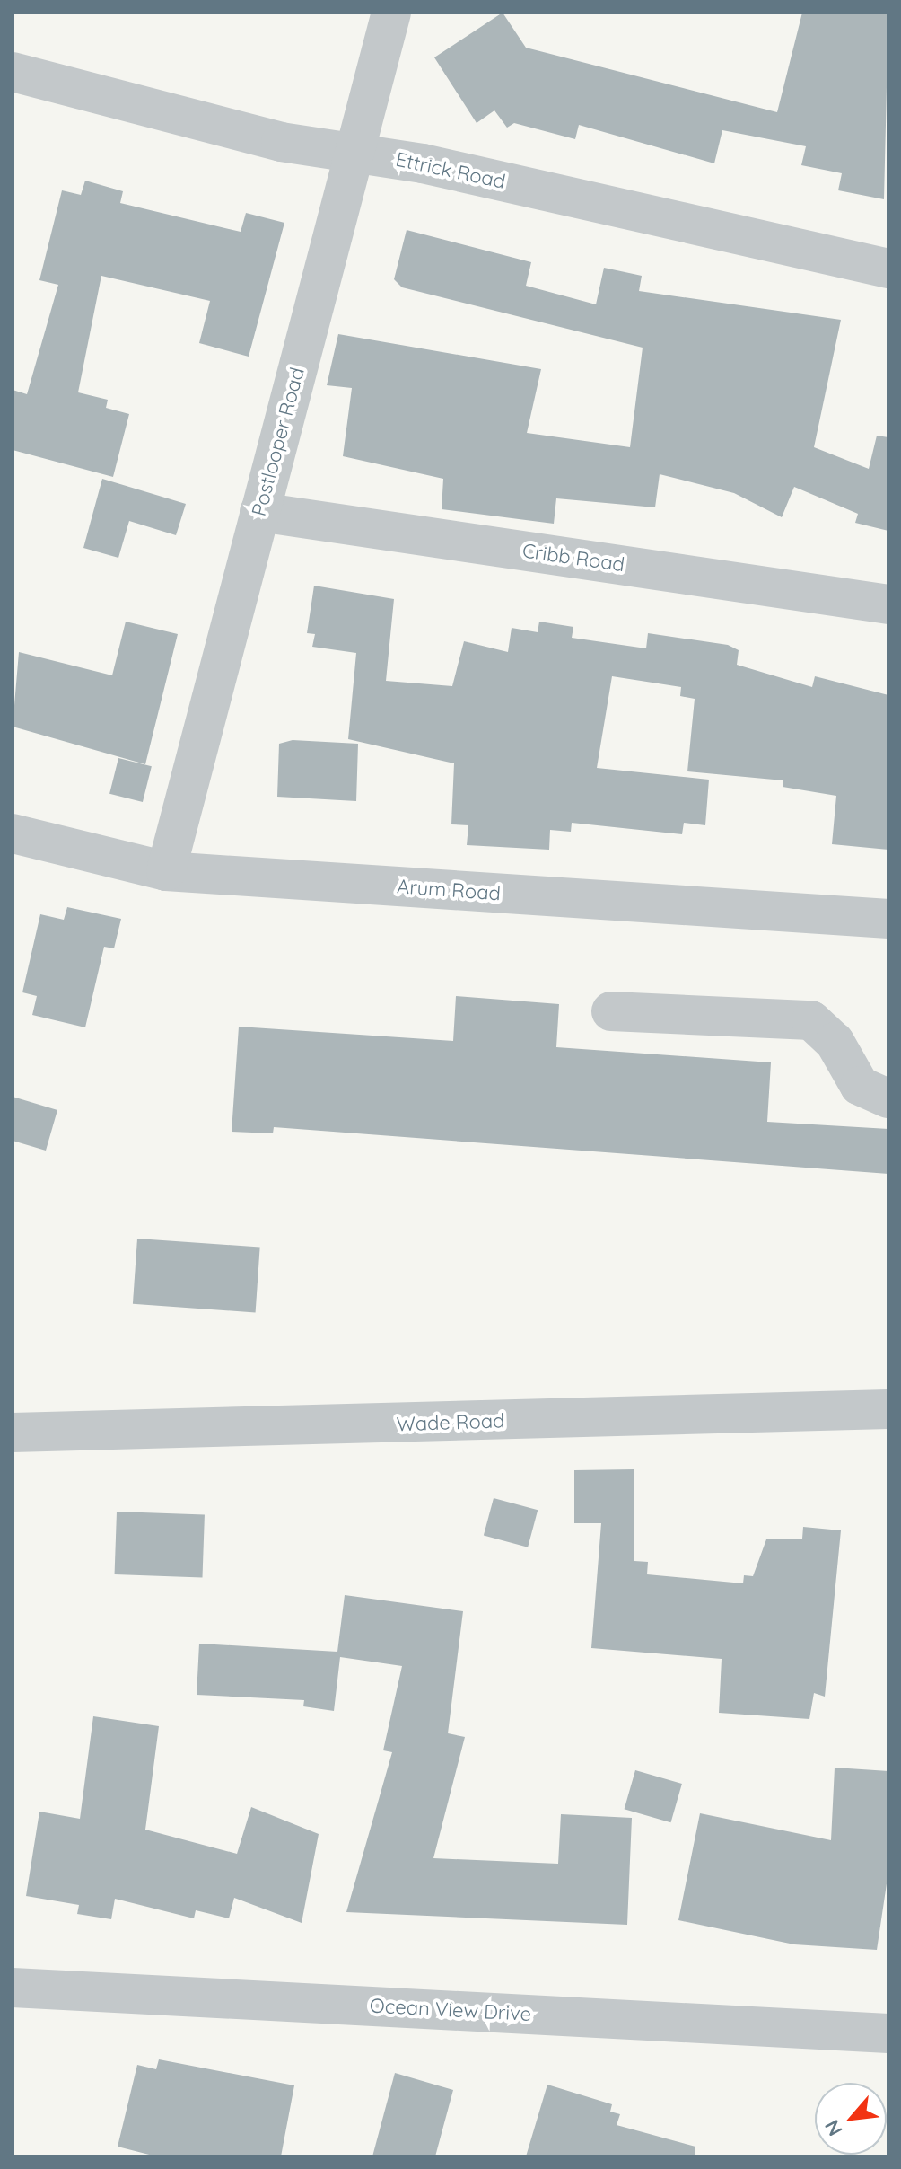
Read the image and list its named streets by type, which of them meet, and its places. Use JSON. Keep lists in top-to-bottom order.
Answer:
{
  "streets": {
    "street": [
      "Ettrick Road",
      "Postlooper Road",
      "Cribb Road",
      "Arum Road",
      "Wade Road",
      "Ocean View Drive"
    ]
  },
  "crossings": [
    ["Ettrick Road", "Postlooper Road"],
    ["Postlooper Road", "Cribb Road"],
    ["Postlooper Road", "Arum Road"]
  ],
  "north": "bottom left"
}
